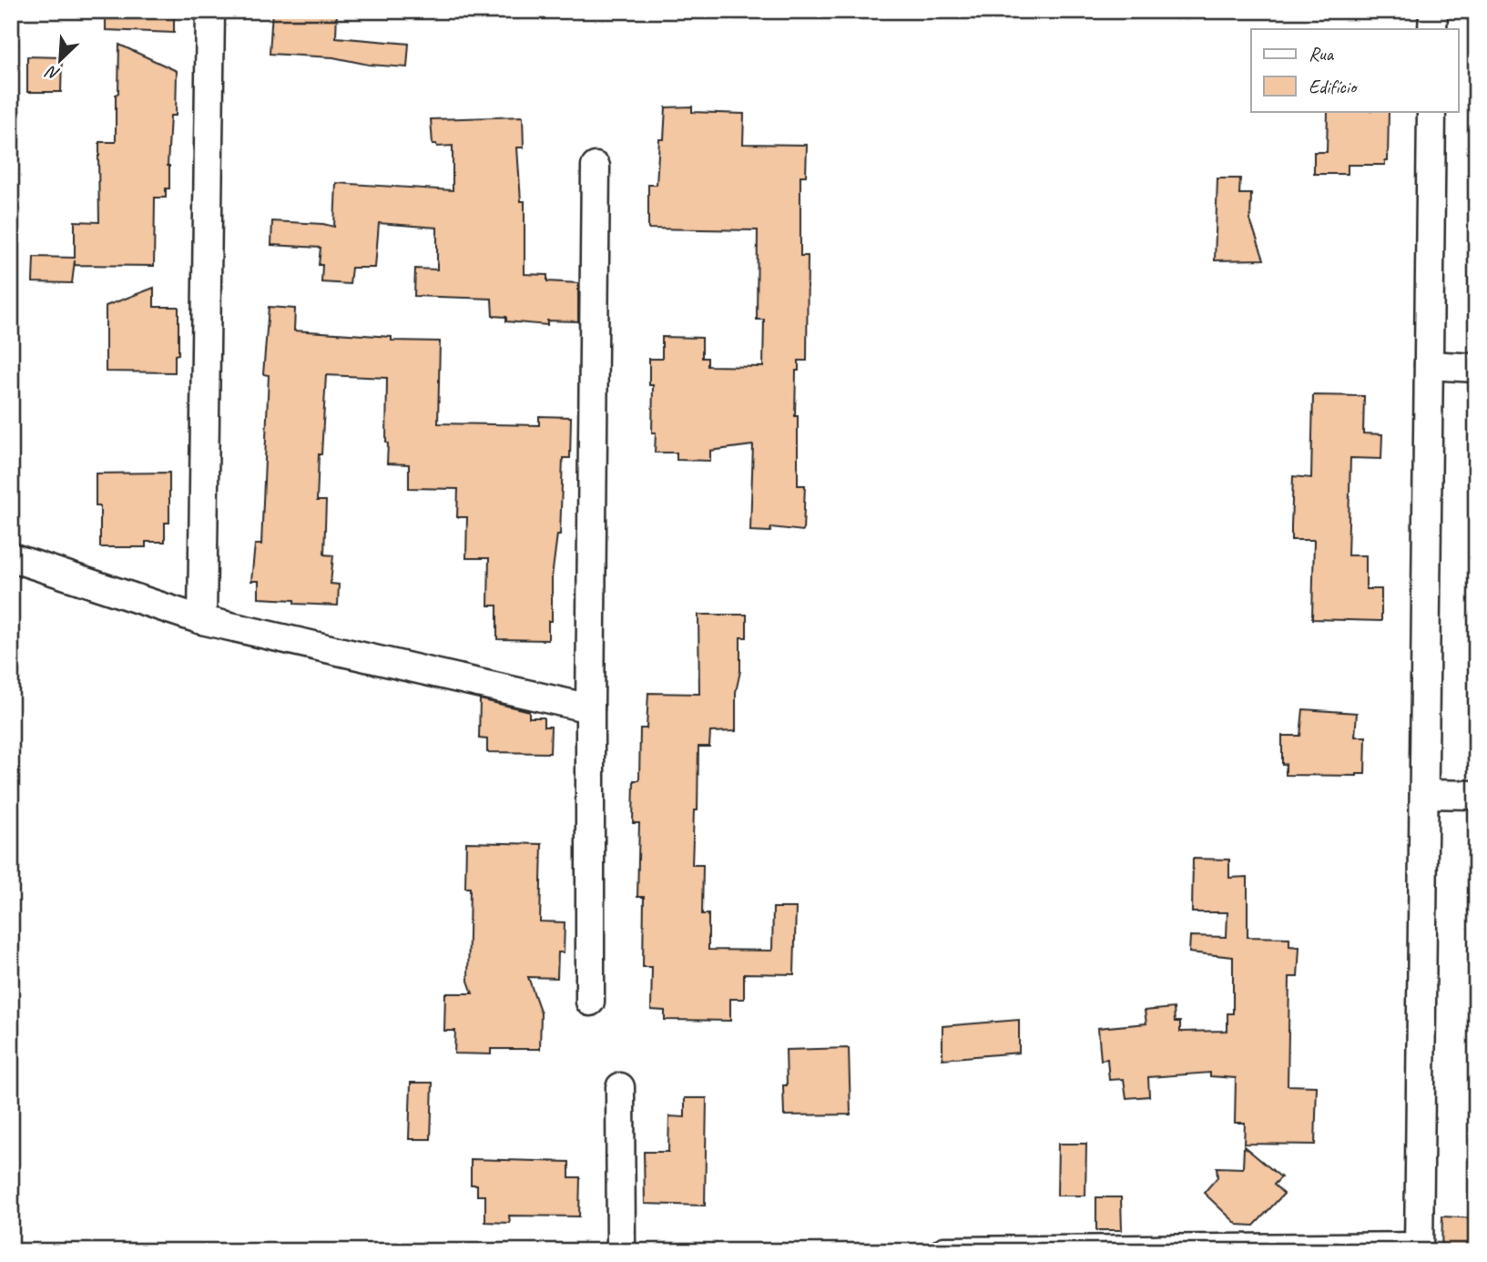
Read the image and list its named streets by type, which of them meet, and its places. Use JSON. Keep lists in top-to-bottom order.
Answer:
{
  "legend": ["Rua", "Edifício"],
  "north": "bottom left"
}
